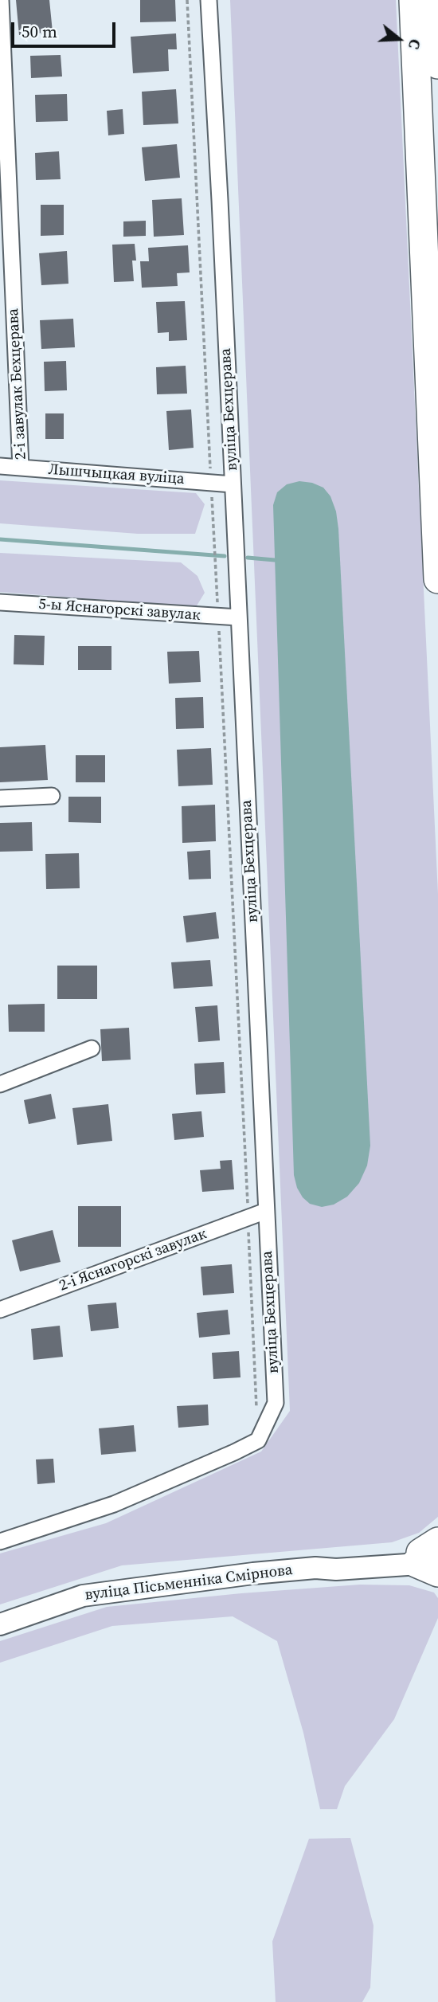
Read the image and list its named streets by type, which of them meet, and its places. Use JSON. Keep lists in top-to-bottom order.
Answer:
{
  "streets": {
    "main road": ["вуліца Пісьменніка Смірнова"],
    "street": [
      "2-і завулак Бехцерава",
      "вуліца Бехцерава",
      "Лышчыцкая вуліца",
      "5-ы Яснагорскі завулак",
      "2-і Яснагорскі завулак"
    ]
  },
  "crossings": [
    ["2-і завулак Бехцерава", "Лышчыцкая вуліца"],
    ["вуліца Бехцерава", "Лышчыцкая вуліца"],
    ["вуліца Бехцерава", "5-ы Яснагорскі завулак"],
    ["вуліца Бехцерава", "2-і Яснагорскі завулак"]
  ],
  "scale_bar": "50 m",
  "north": "right"
}
